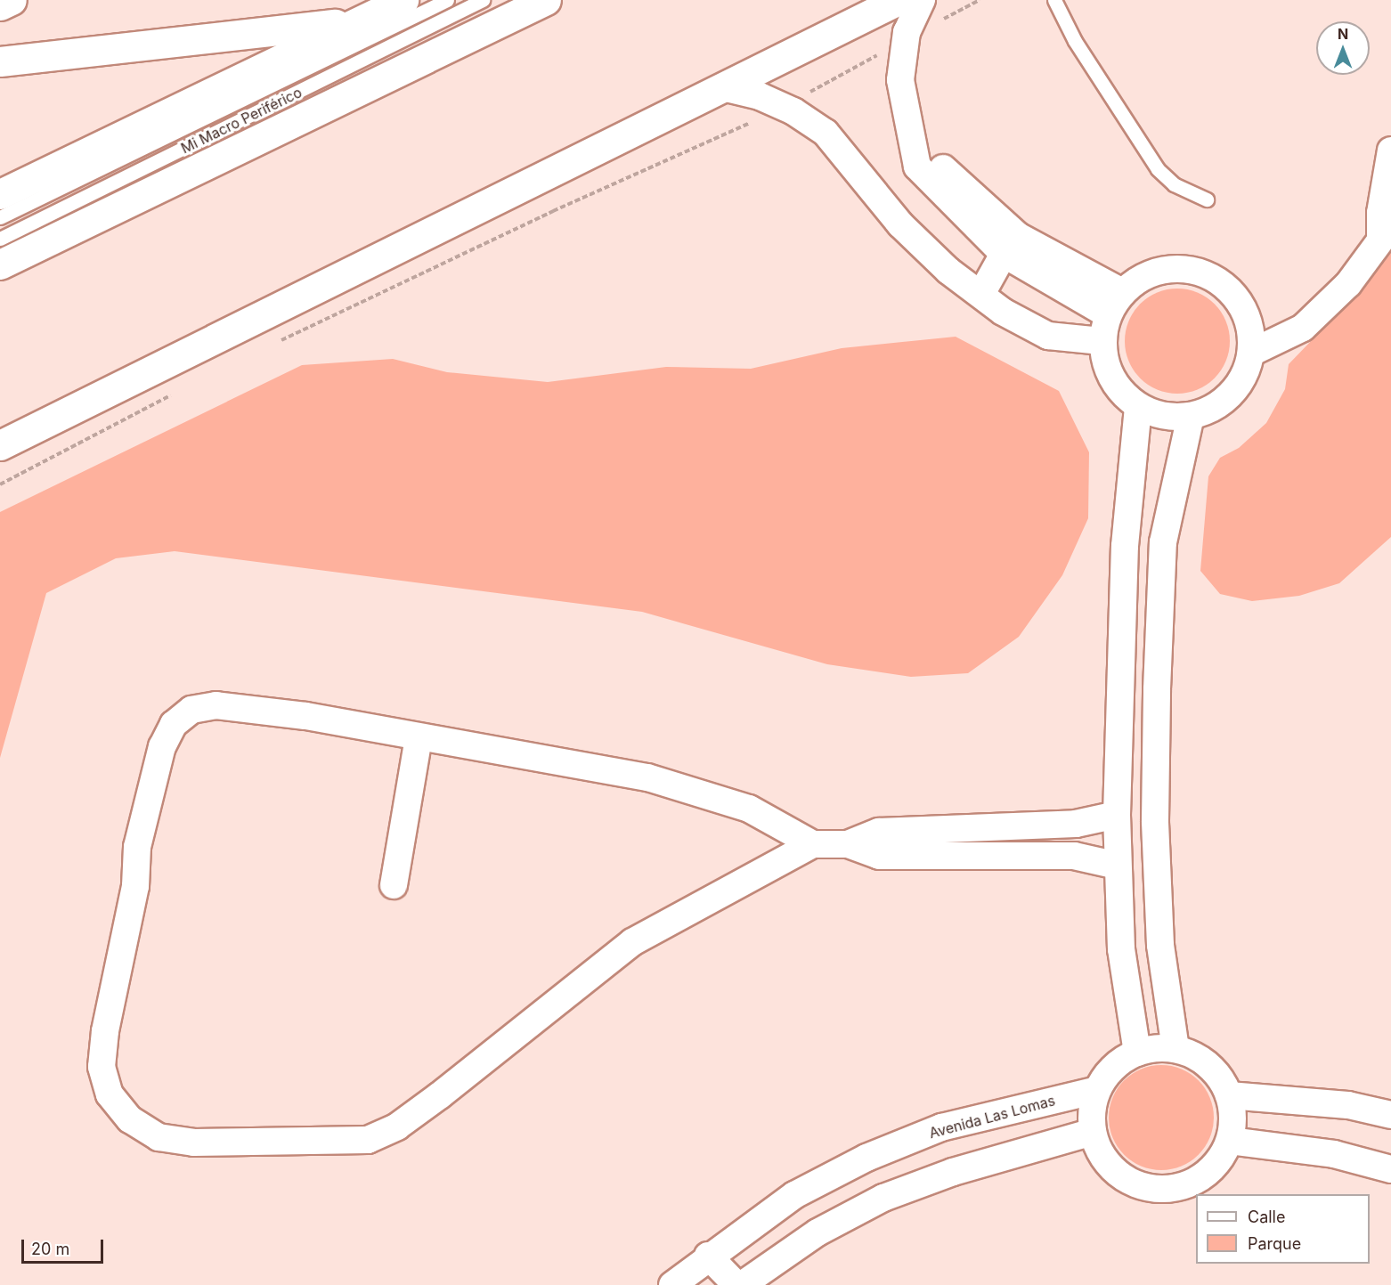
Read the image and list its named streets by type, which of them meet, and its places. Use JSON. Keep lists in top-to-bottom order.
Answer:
{
  "streets": {
    "street": ["Avenida Las Lomas"],
    "lane": ["Mi Macro Periférico"]
  },
  "legend": ["Calle", "Parque"],
  "scale_bar": "20 m",
  "north": "top"
}
